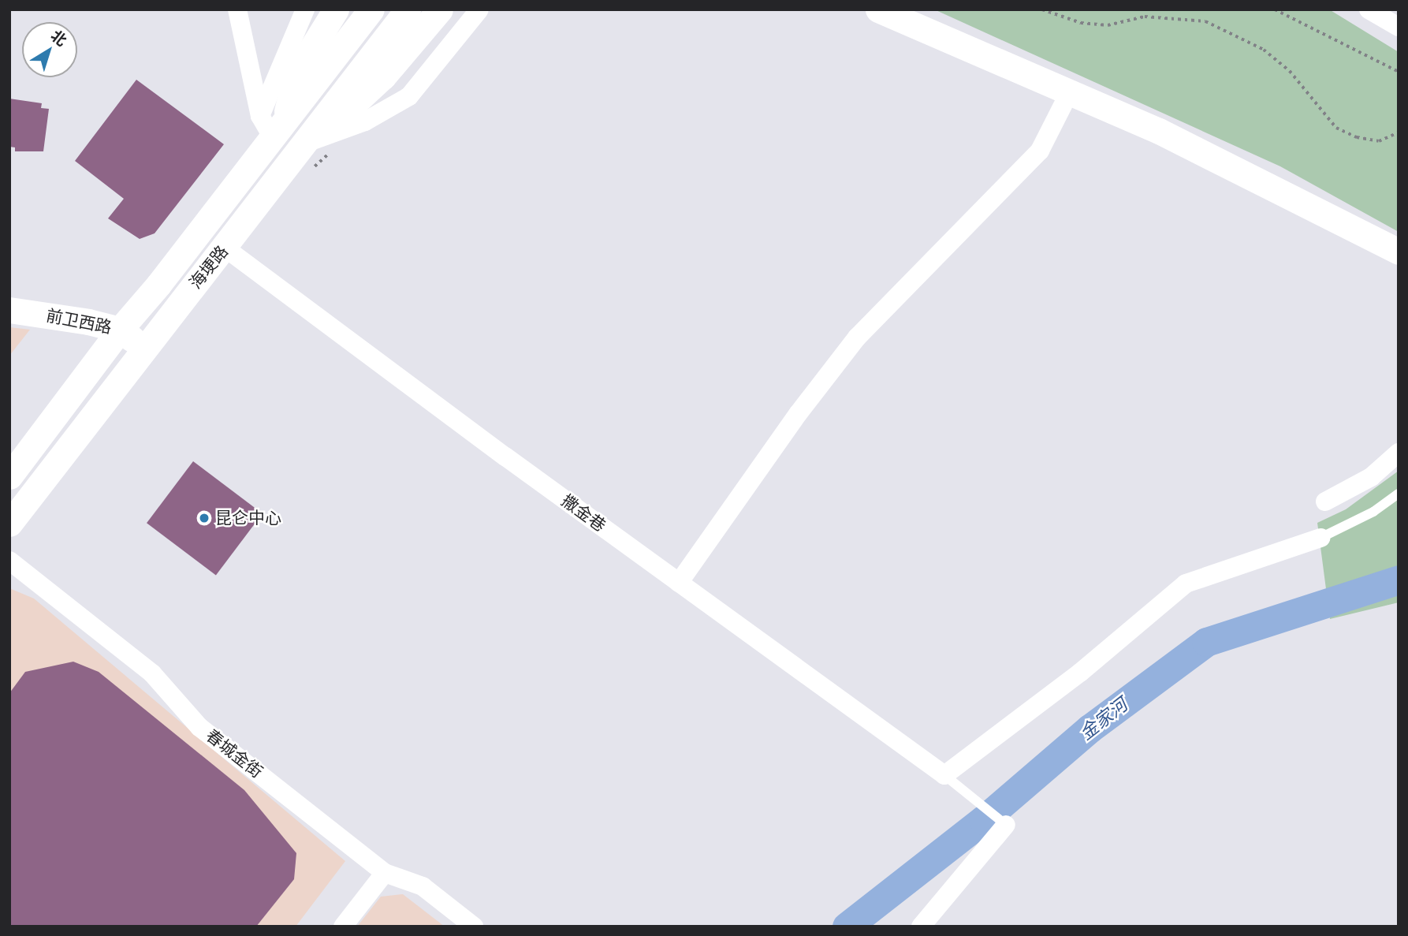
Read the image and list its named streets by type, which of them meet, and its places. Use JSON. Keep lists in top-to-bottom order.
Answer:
{
  "streets": {
    "main road": ["海埂路", "前卫西路"],
    "street": ["撒金巷", "春城金街"]
  },
  "crossings": [
    ["海埂路", "前卫西路"],
    ["海埂路", "撒金巷"]
  ],
  "water": ["金家河"],
  "places": ["昆仑中心"],
  "north": "top right"
}
